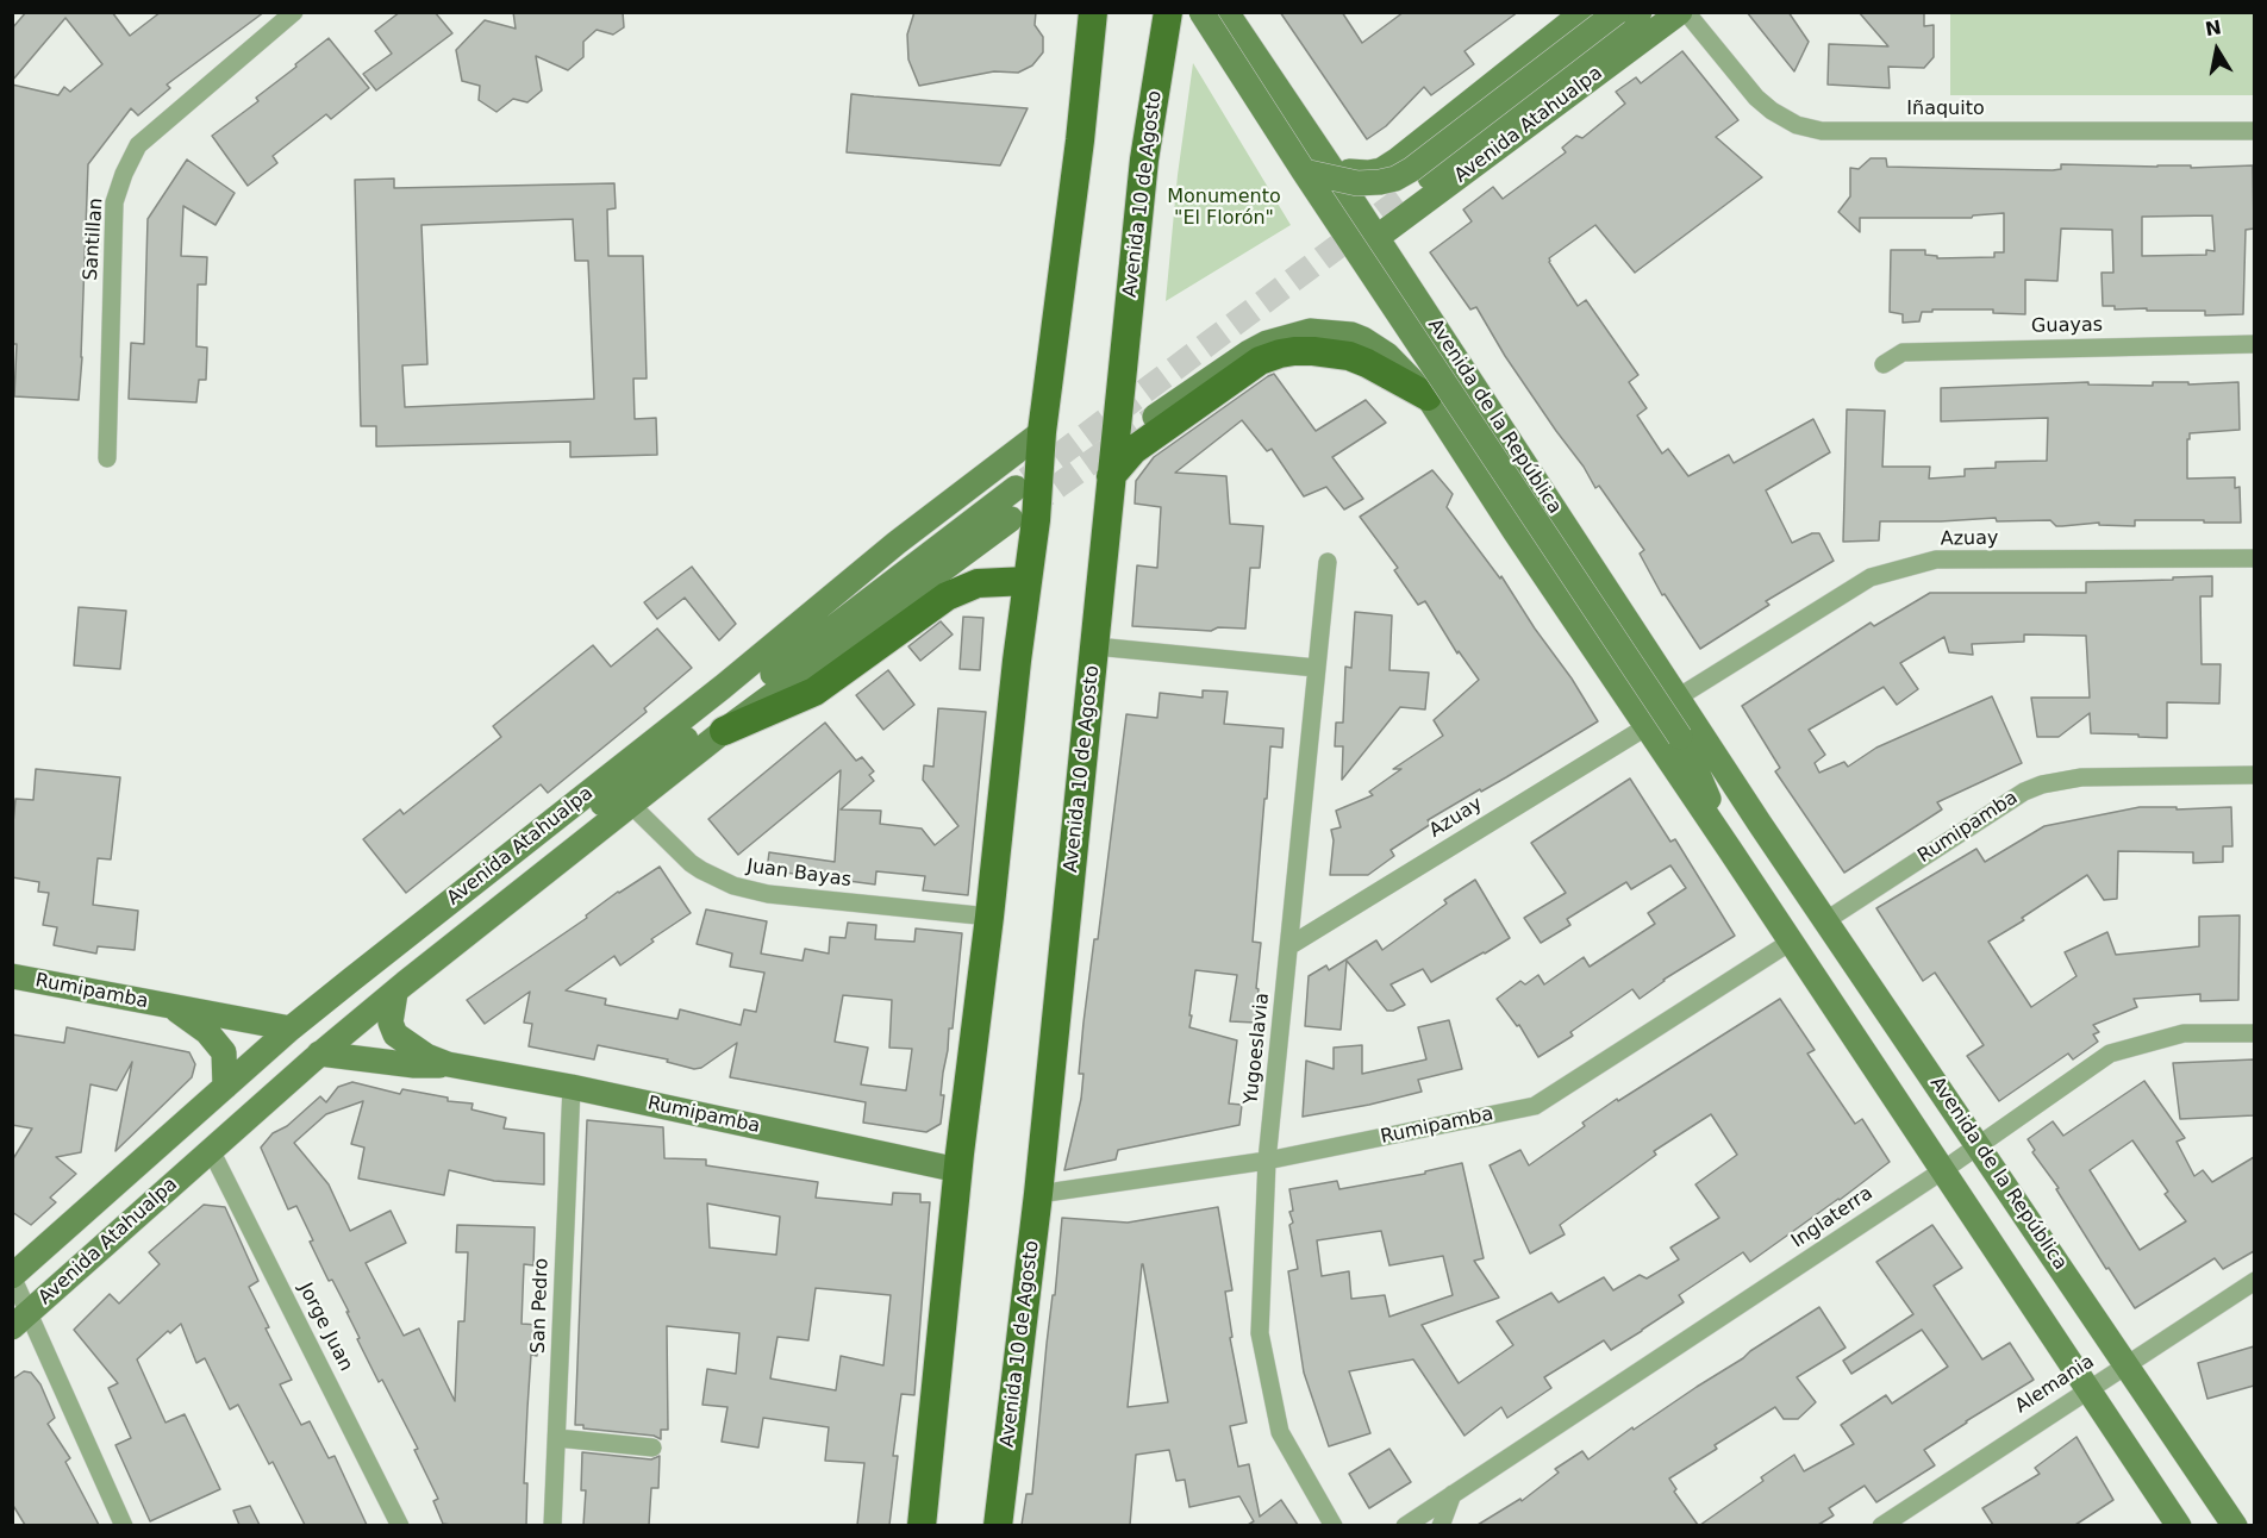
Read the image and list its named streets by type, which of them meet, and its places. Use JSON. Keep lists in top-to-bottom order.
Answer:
{
  "streets": {
    "main road": [
      "Avenida Atahualpa",
      "Avenida 10 de Agosto",
      "Avenida de la República",
      "Rumipamba"
    ],
    "street": [
      "Iñaquito",
      "Santillan",
      "Guayas",
      "Azuay",
      "Juan Bayas",
      "Yugoeslavia",
      "Inglaterra",
      "San Pedro",
      "Jorge Juan",
      "Alemania"
    ]
  },
  "crossings": [
    ["Avenida Atahualpa", "Avenida de la República"],
    ["Avenida Atahualpa", "Rumipamba"],
    ["Avenida Atahualpa", "Juan Bayas"],
    ["Avenida Atahualpa", "Jorge Juan"],
    ["Avenida 10 de Agosto", "Rumipamba"],
    ["Avenida de la República", "Azuay"],
    ["Avenida de la República", "Rumipamba"],
    ["Avenida de la República", "Inglaterra"],
    ["Avenida de la República", "Alemania"],
    ["Azuay", "Yugoeslavia"],
    ["Rumipamba", "Yugoeslavia"],
    ["Rumipamba", "San Pedro"]
  ],
  "parks": ["Monumento \"El Florón\""],
  "north": "top"
}
